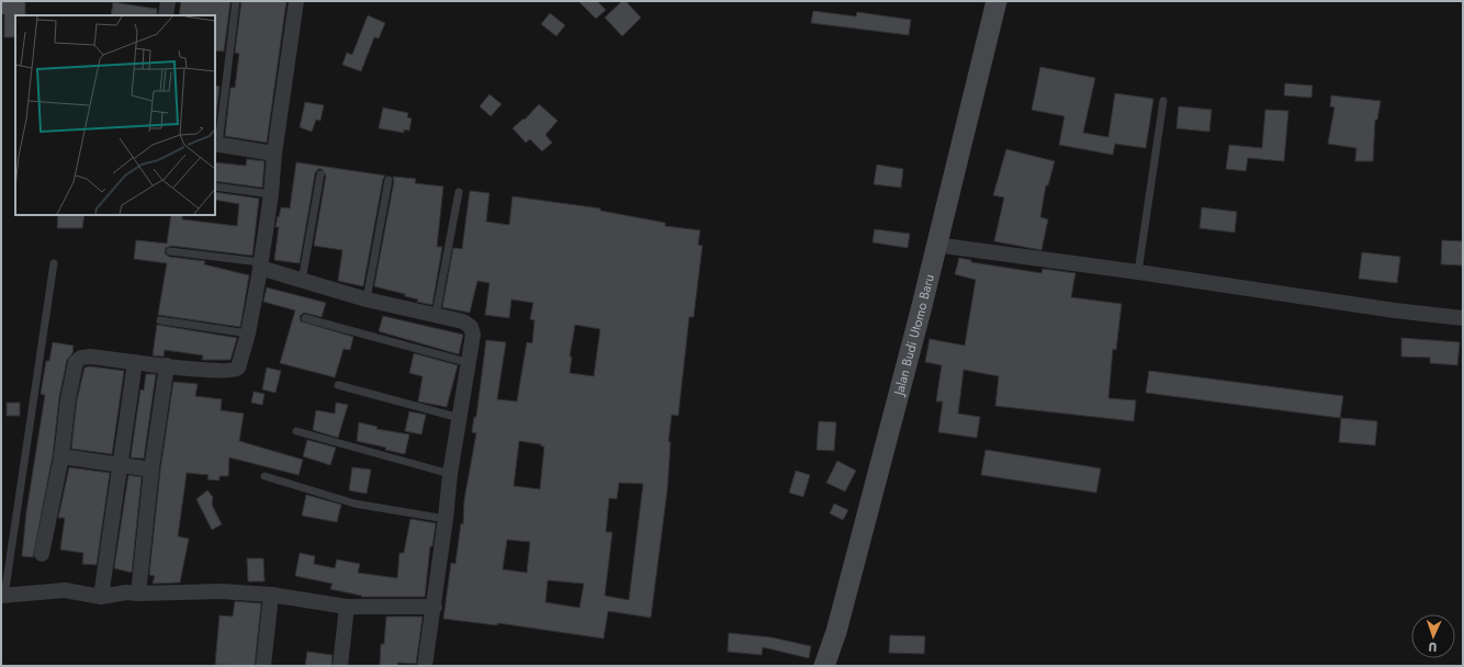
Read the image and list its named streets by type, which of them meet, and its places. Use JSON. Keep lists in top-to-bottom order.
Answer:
{
  "streets": {
    "street": ["Jalan Budi Utomo Baru"]
  },
  "north": "bottom"
}
